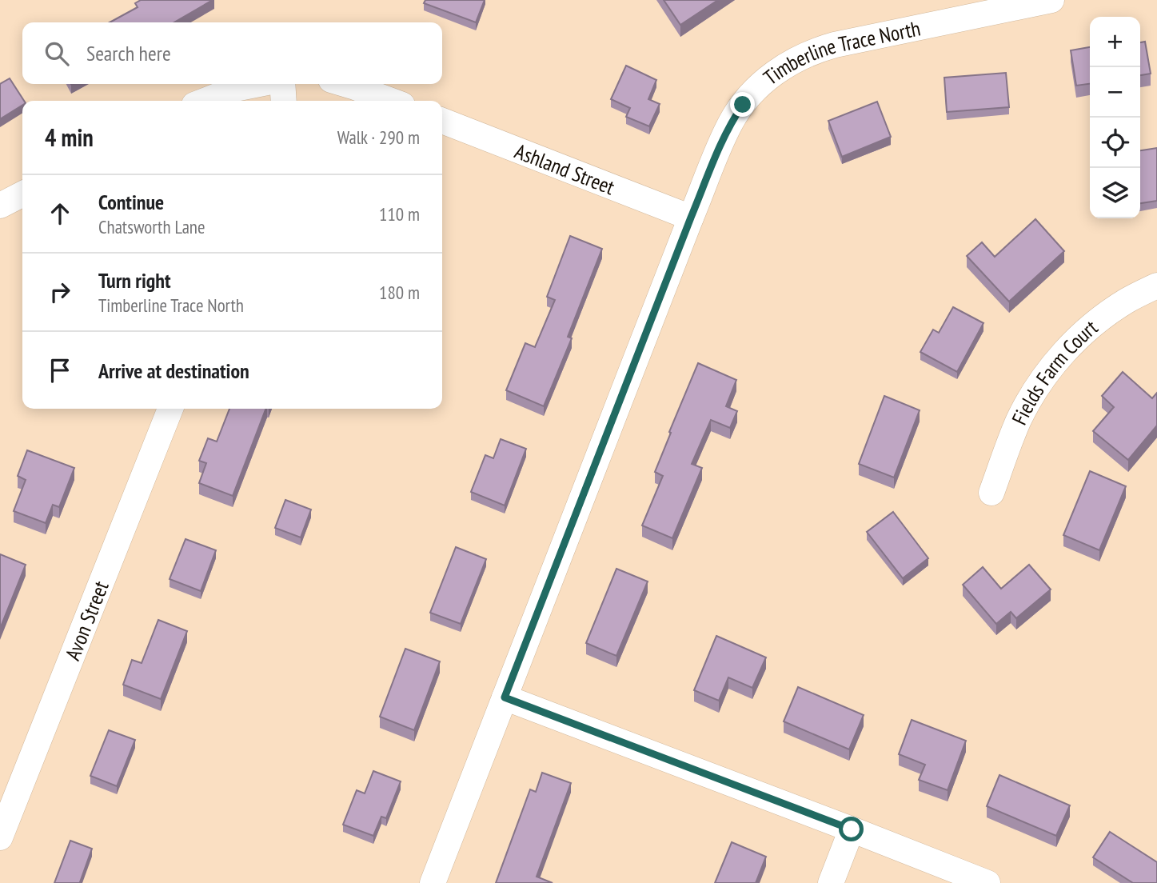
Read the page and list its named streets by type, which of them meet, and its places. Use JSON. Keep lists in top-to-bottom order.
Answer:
{
  "streets": {
    "street": [
      "Timberline Trace North",
      "Ashland Street",
      "Fields Farm Court",
      "Avon Street"
    ]
  },
  "crossings": [
    ["Timberline Trace North", "Ashland Street"]
  ],
  "page": {
    "map_buttons": ["+", "−"],
    "search": "Search here",
    "heading": ["4 min", "Walk · 290 m"],
    "list": [
      ["Continue", "Chatsworth Lane", "110 m"],
      ["Turn right", "Timberline Trace North", "180 m"],
      "Arrive at destination"
    ]
  }
}
